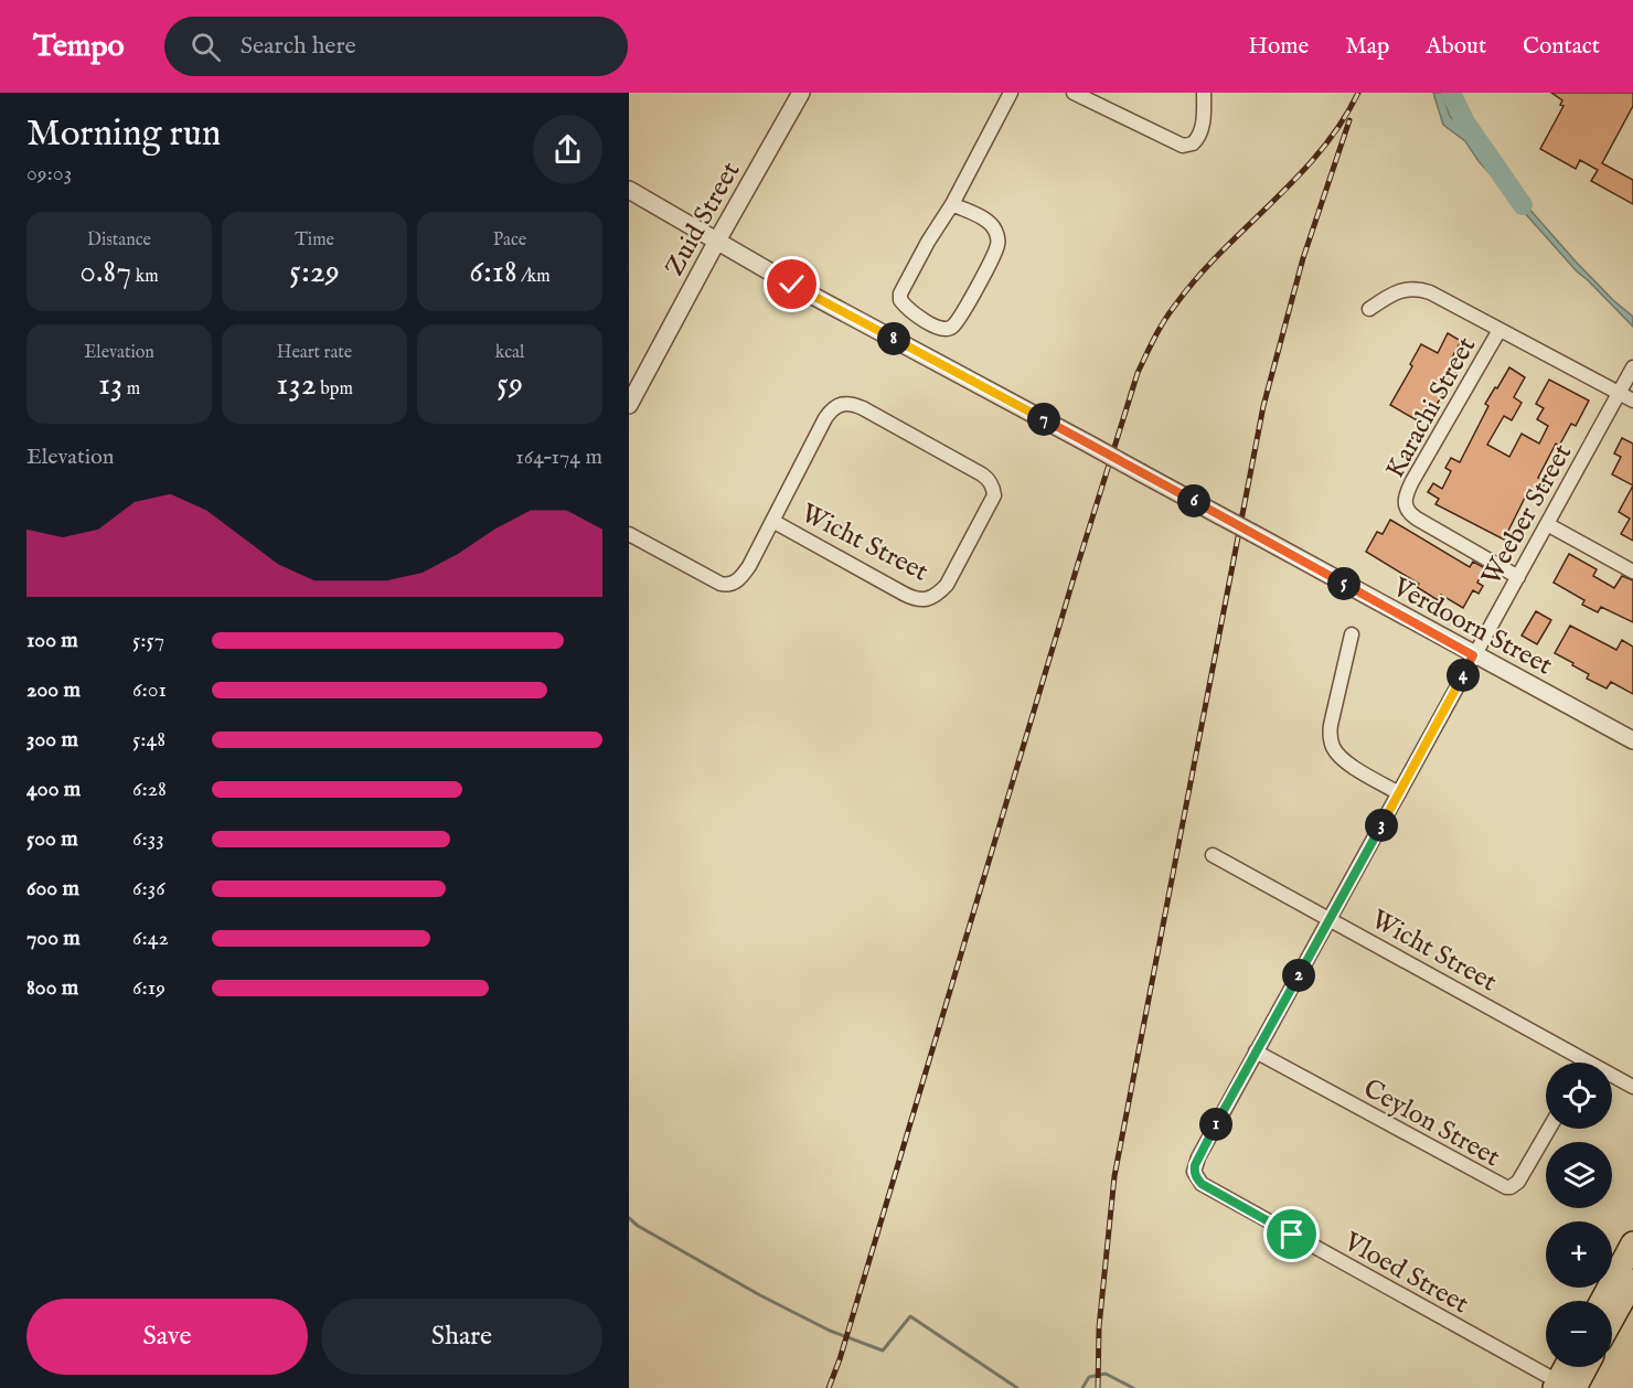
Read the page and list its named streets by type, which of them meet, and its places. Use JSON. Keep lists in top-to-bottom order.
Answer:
{
  "streets": {
    "street": [
      "Zuid Street",
      "Karachi Street",
      "Weeber Street",
      "Wicht Street",
      "Verdoorn Street",
      "Ceylon Street",
      "Vloed Street"
    ]
  },
  "crossings": [
    ["Zuid Street", "Verdoorn Street"],
    ["Karachi Street", "Weeber Street"],
    ["Weeber Street", "Wicht Street"],
    ["Weeber Street", "Verdoorn Street"],
    ["Weeber Street", "Ceylon Street"],
    ["Weeber Street", "Vloed Street"]
  ],
  "page": {
    "header": "Tempo",
    "search": "Search here",
    "nav": [
      "Home",
      "Map",
      "About",
      "Contact"
    ],
    "heading": ["Morning run", "09:03"],
    "stats": [
      ["Distance", "0.87 km"],
      ["Time", "5:29"],
      ["Pace", "6:18 /km"],
      ["Elevation", "13 m"],
      ["Heart rate", "132 bpm"],
      ["kcal", "59"]
    ],
    "pins": [
      "8",
      "7",
      "6",
      "5",
      "4",
      "3",
      "2",
      "1"
    ],
    "chart": ["Elevation", "164–174 m"],
    "list": [
      {
        "name": "100 m",
        "note": "5:57"
      },
      {
        "name": "200 m",
        "note": "6:01"
      },
      {
        "name": "300 m",
        "note": "5:48"
      },
      {
        "name": "400 m",
        "note": "6:28"
      },
      {
        "name": "500 m",
        "note": "6:33"
      },
      {
        "name": "600 m",
        "note": "6:36"
      },
      {
        "name": "700 m",
        "note": "6:42"
      },
      {
        "name": "800 m",
        "note": "6:19"
      }
    ],
    "map_buttons": ["+", "−"],
    "buttons": ["Save", "Share"]
  }
}
